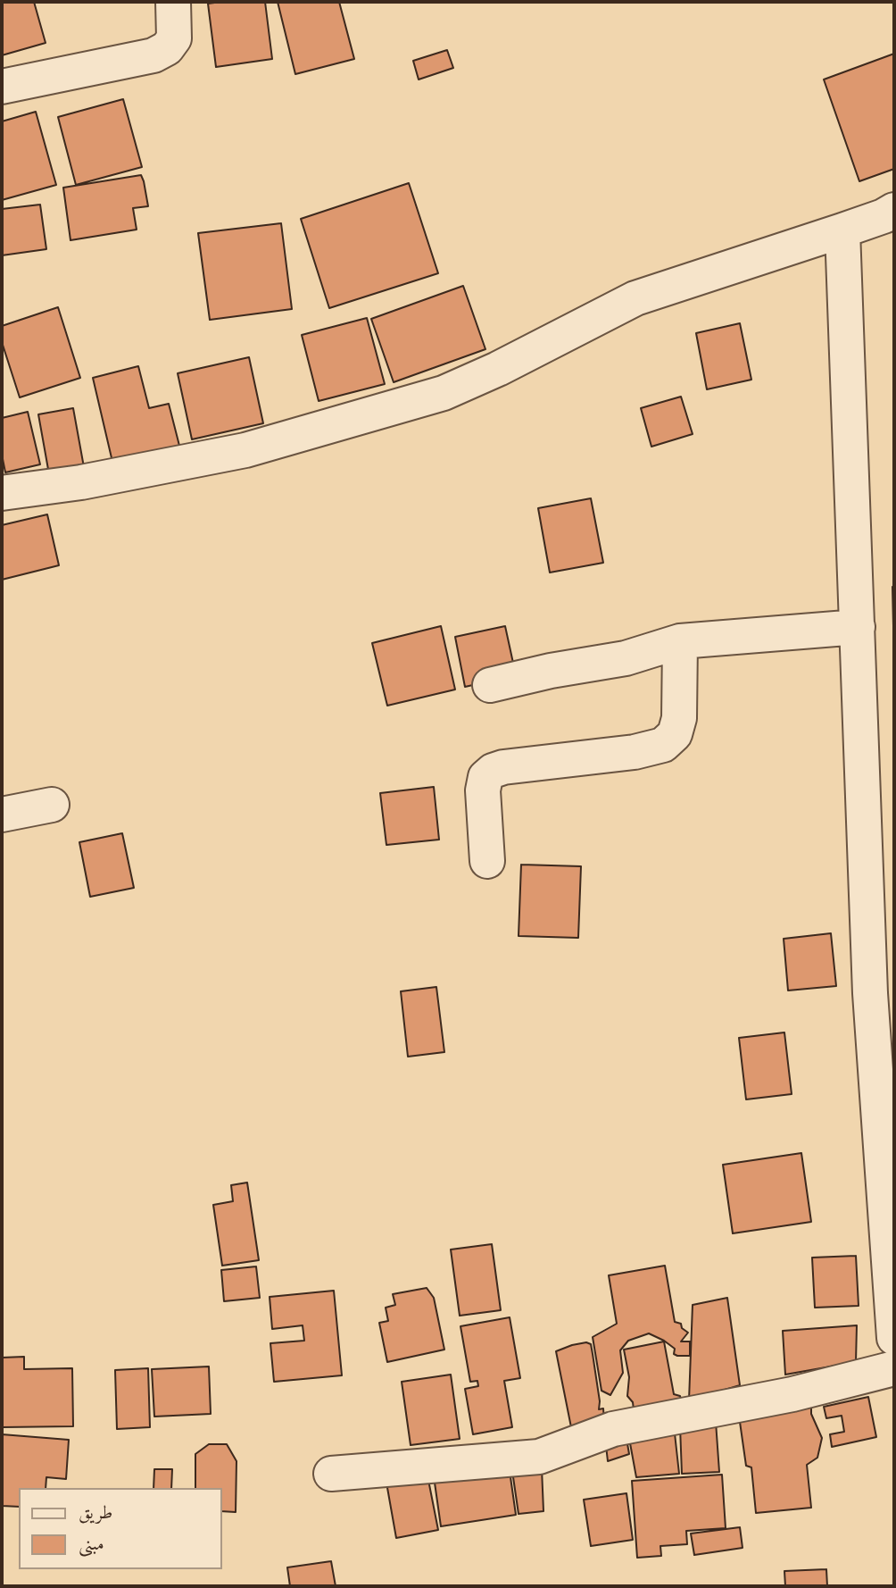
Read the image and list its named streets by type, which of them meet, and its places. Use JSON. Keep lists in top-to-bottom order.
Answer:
{
  "legend": ["طريق", "مبنى"]
}
